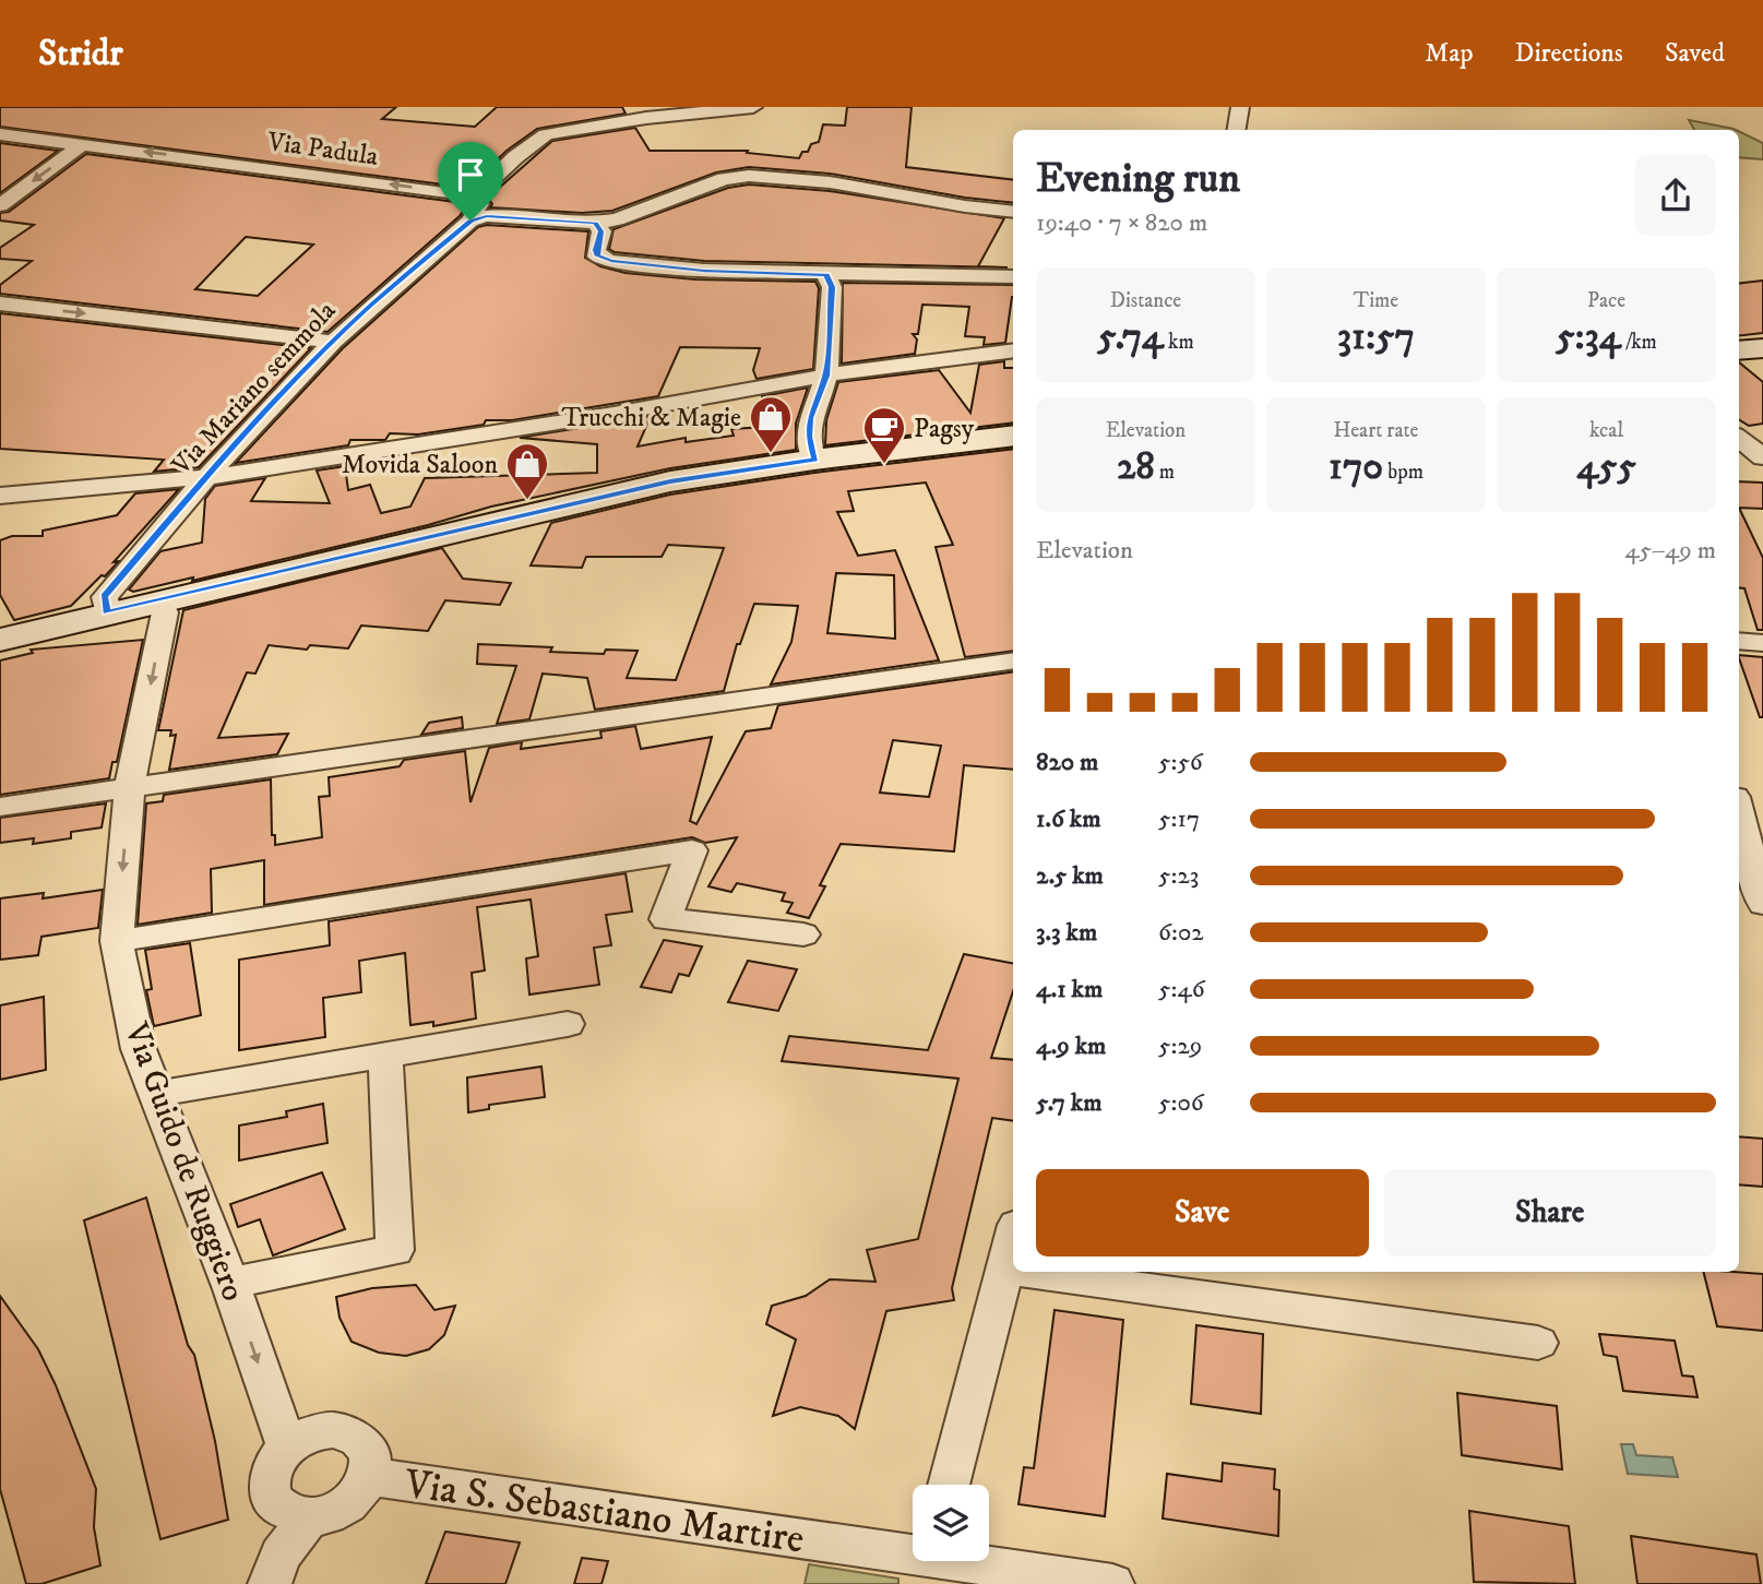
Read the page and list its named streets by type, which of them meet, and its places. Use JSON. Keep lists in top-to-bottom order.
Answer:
{
  "streets": {
    "street": [
      "Via Padula",
      "Via Mariano semmola",
      "Via Guido de Ruggiero",
      "Via S. Sebastiano Martire"
    ]
  },
  "crossings": [
    ["Via Guido de Ruggiero", "Via S. Sebastiano Martire"]
  ],
  "one_way": ["Via Guido de Ruggiero"],
  "places": {
    "shop": ["Trucchi & Magie", "Movida Saloon"],
    "cafe": ["Pagsy"]
  },
  "page": {
    "header": "Stridr",
    "nav": ["Map", "Directions", "Saved"],
    "heading": ["Evening run", "19:40 · 7 × 820 m"],
    "stats": [
      ["Distance", "5.74 km"],
      ["Time", "31:57"],
      ["Pace", "5:34 /km"],
      ["Elevation", "28 m"],
      ["Heart rate", "170 bpm"],
      ["kcal", "455"]
    ],
    "chart": ["Elevation", "45–49 m"],
    "list": [
      {
        "name": "820 m",
        "note": "5:56"
      },
      {
        "name": "1.6 km",
        "note": "5:17"
      },
      {
        "name": "2.5 km",
        "note": "5:23"
      },
      {
        "name": "3.3 km",
        "note": "6:02"
      },
      {
        "name": "4.1 km",
        "note": "5:46"
      },
      {
        "name": "4.9 km",
        "note": "5:29"
      },
      {
        "name": "5.7 km",
        "note": "5:06"
      }
    ],
    "buttons": ["Save", "Share"]
  }
}
